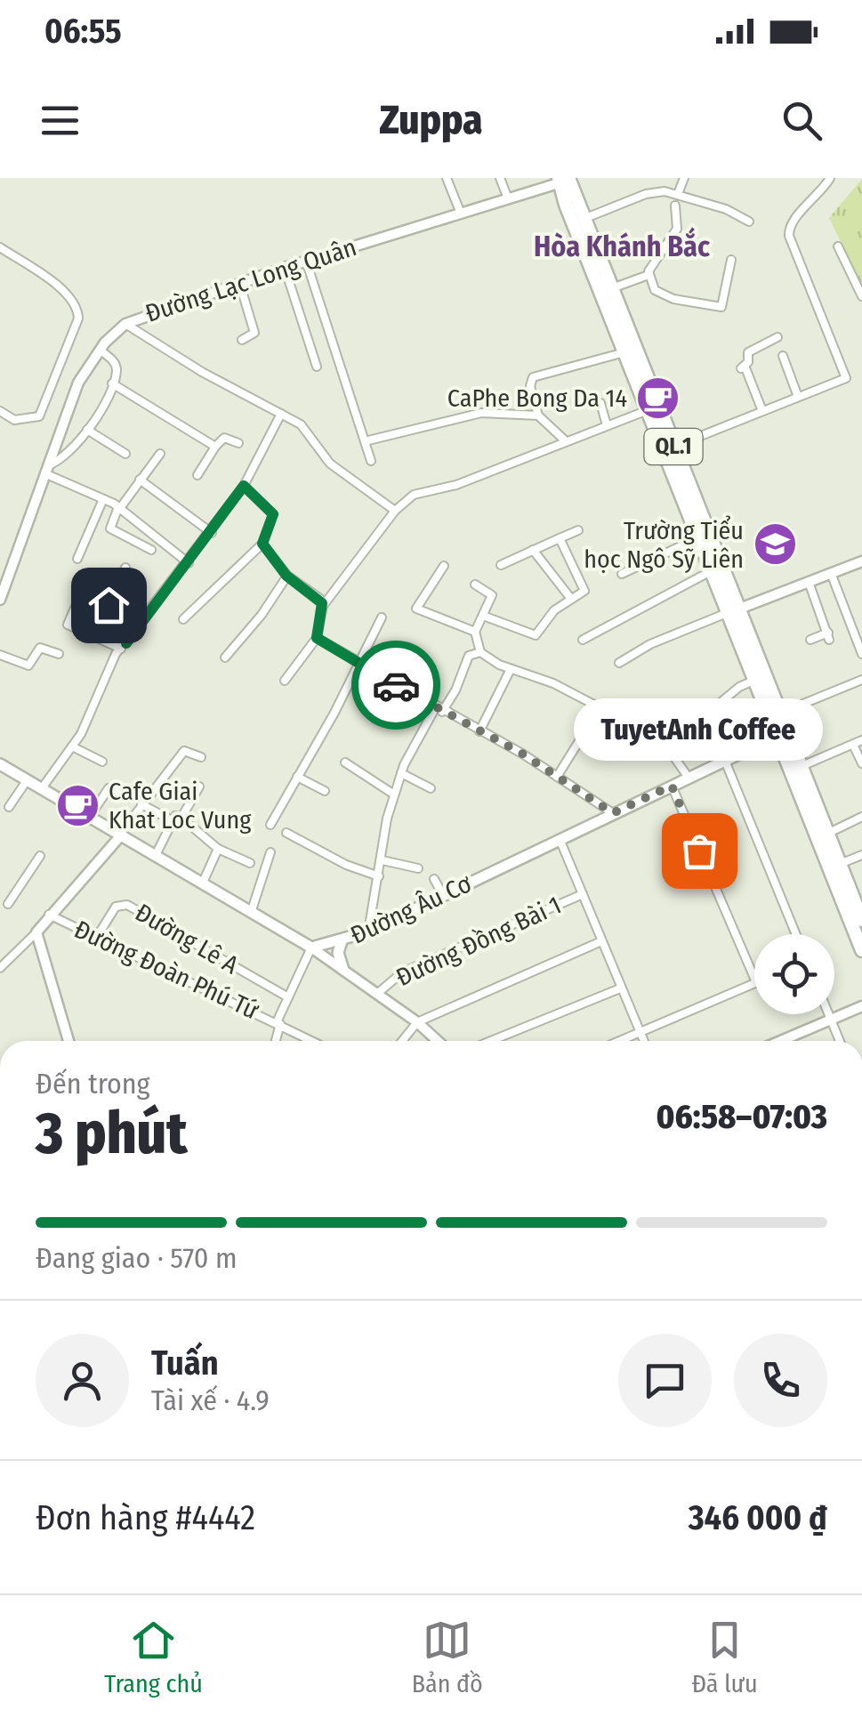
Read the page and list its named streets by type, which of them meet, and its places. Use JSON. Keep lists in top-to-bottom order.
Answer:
{
  "streets": {
    "highway": ["QL.1"],
    "main road": ["Đường Âu Cơ"],
    "street": [
      "Đường Lạc Long Quân",
      "Đường Lê A",
      "Đường Đồng Bài 1",
      "Đường Đoàn Phú Tứ"
    ]
  },
  "crossings": [
    ["Đường Lạc Long Quân", "QL.1"],
    ["QL.1", "Đường Âu Cơ"],
    ["Đường Lê A", "Đường Đoàn Phú Tứ"]
  ],
  "districts": ["Hòa Khánh Bắc"],
  "places": {
    "cafe": ["CaPhe Bong Da 14", "Cafe Giai Khat Loc Vung"],
    "school or university": ["Trường Tiểu học Ngô Sỹ Liên"],
    "other": ["TuyetAnh Coffee"]
  },
  "page": {
    "status": "06:55",
    "header": "Zuppa",
    "bubble": "TuyetAnh Coffee",
    "heading": ["3 phút", "Đến trong", "06:58–07:03"],
    "panel": [
      "Tuấn",
      "Tài xế · 4.9",
      "Đơn hàng #4442",
      "346 000 ₫"
    ],
    "bar": "Đang giao · 570 m",
    "tabs": ["Trang chủ", "Bản đồ", "Đã lưu"]
  }
}
